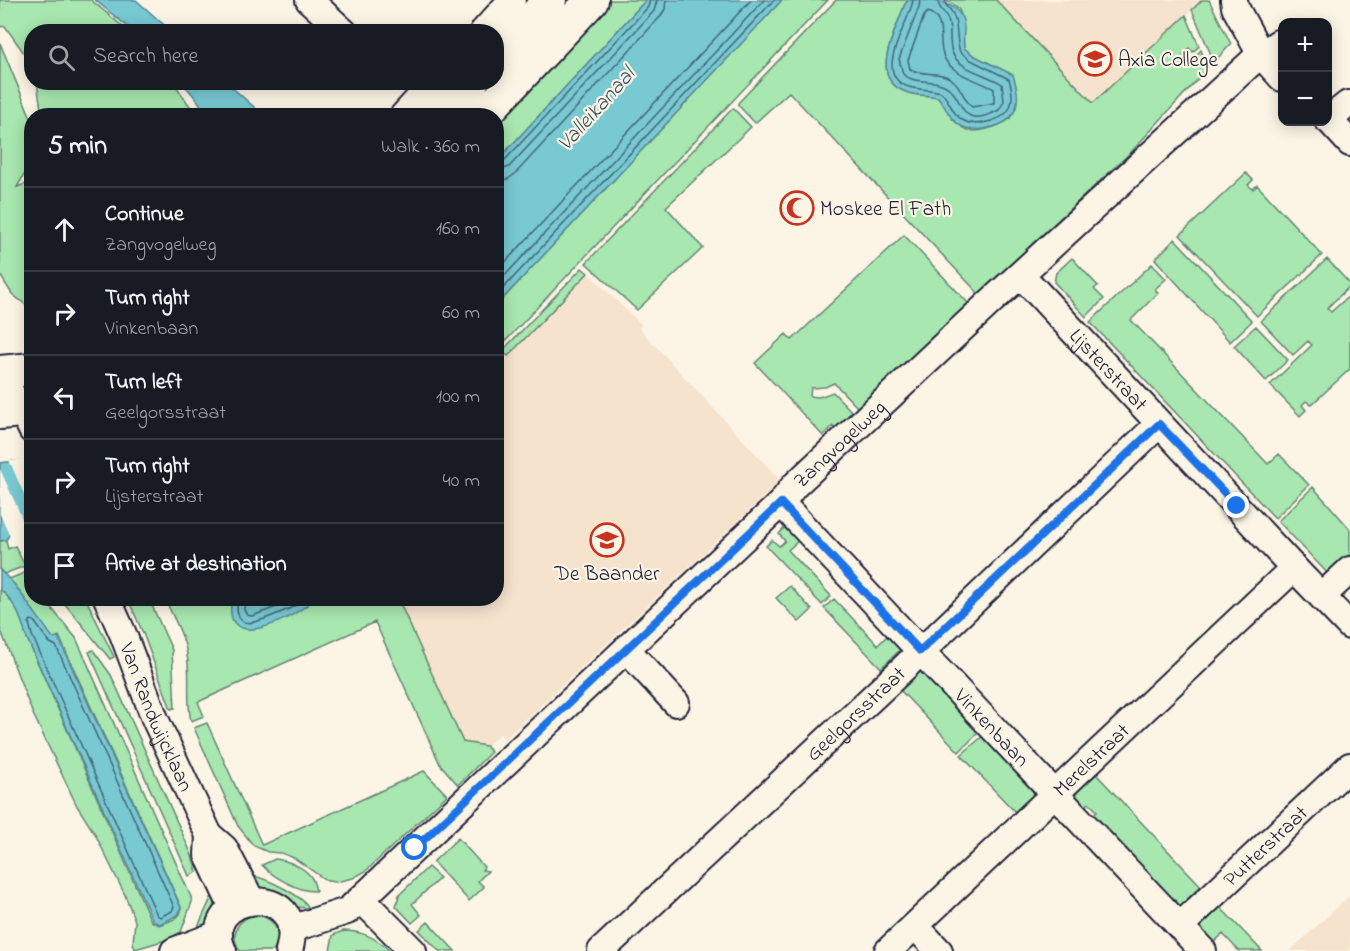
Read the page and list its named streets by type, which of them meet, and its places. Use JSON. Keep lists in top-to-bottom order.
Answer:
{
  "streets": {
    "street": [
      "Lijsterstraat",
      "Zangvogelweg",
      "Geelgorsstraat",
      "Van Randwijcklaan",
      "Vinkenbaan",
      "Merelstraat",
      "Putterstraat"
    ]
  },
  "crossings": [
    ["Lijsterstraat", "Zangvogelweg"],
    ["Lijsterstraat", "Geelgorsstraat"],
    ["Lijsterstraat", "Merelstraat"],
    ["Zangvogelweg", "Vinkenbaan"],
    ["Geelgorsstraat", "Vinkenbaan"],
    ["Vinkenbaan", "Merelstraat"],
    ["Vinkenbaan", "Putterstraat"]
  ],
  "water": ["Valleikanaal"],
  "places": {
    "school or university": ["Axia College", "De Baander"],
    "mosque": ["Moskee El Fath"]
  },
  "page": {
    "map_buttons": ["+", "−"],
    "search": "Search here",
    "heading": ["5 min", "Walk · 360 m"],
    "list": [
      ["Continue", "Zangvogelweg", "160 m"],
      ["Turn right", "Vinkenbaan", "60 m"],
      ["Turn left", "Geelgorsstraat", "100 m"],
      ["Turn right", "Lijsterstraat", "40 m"],
      "Arrive at destination"
    ]
  }
}
